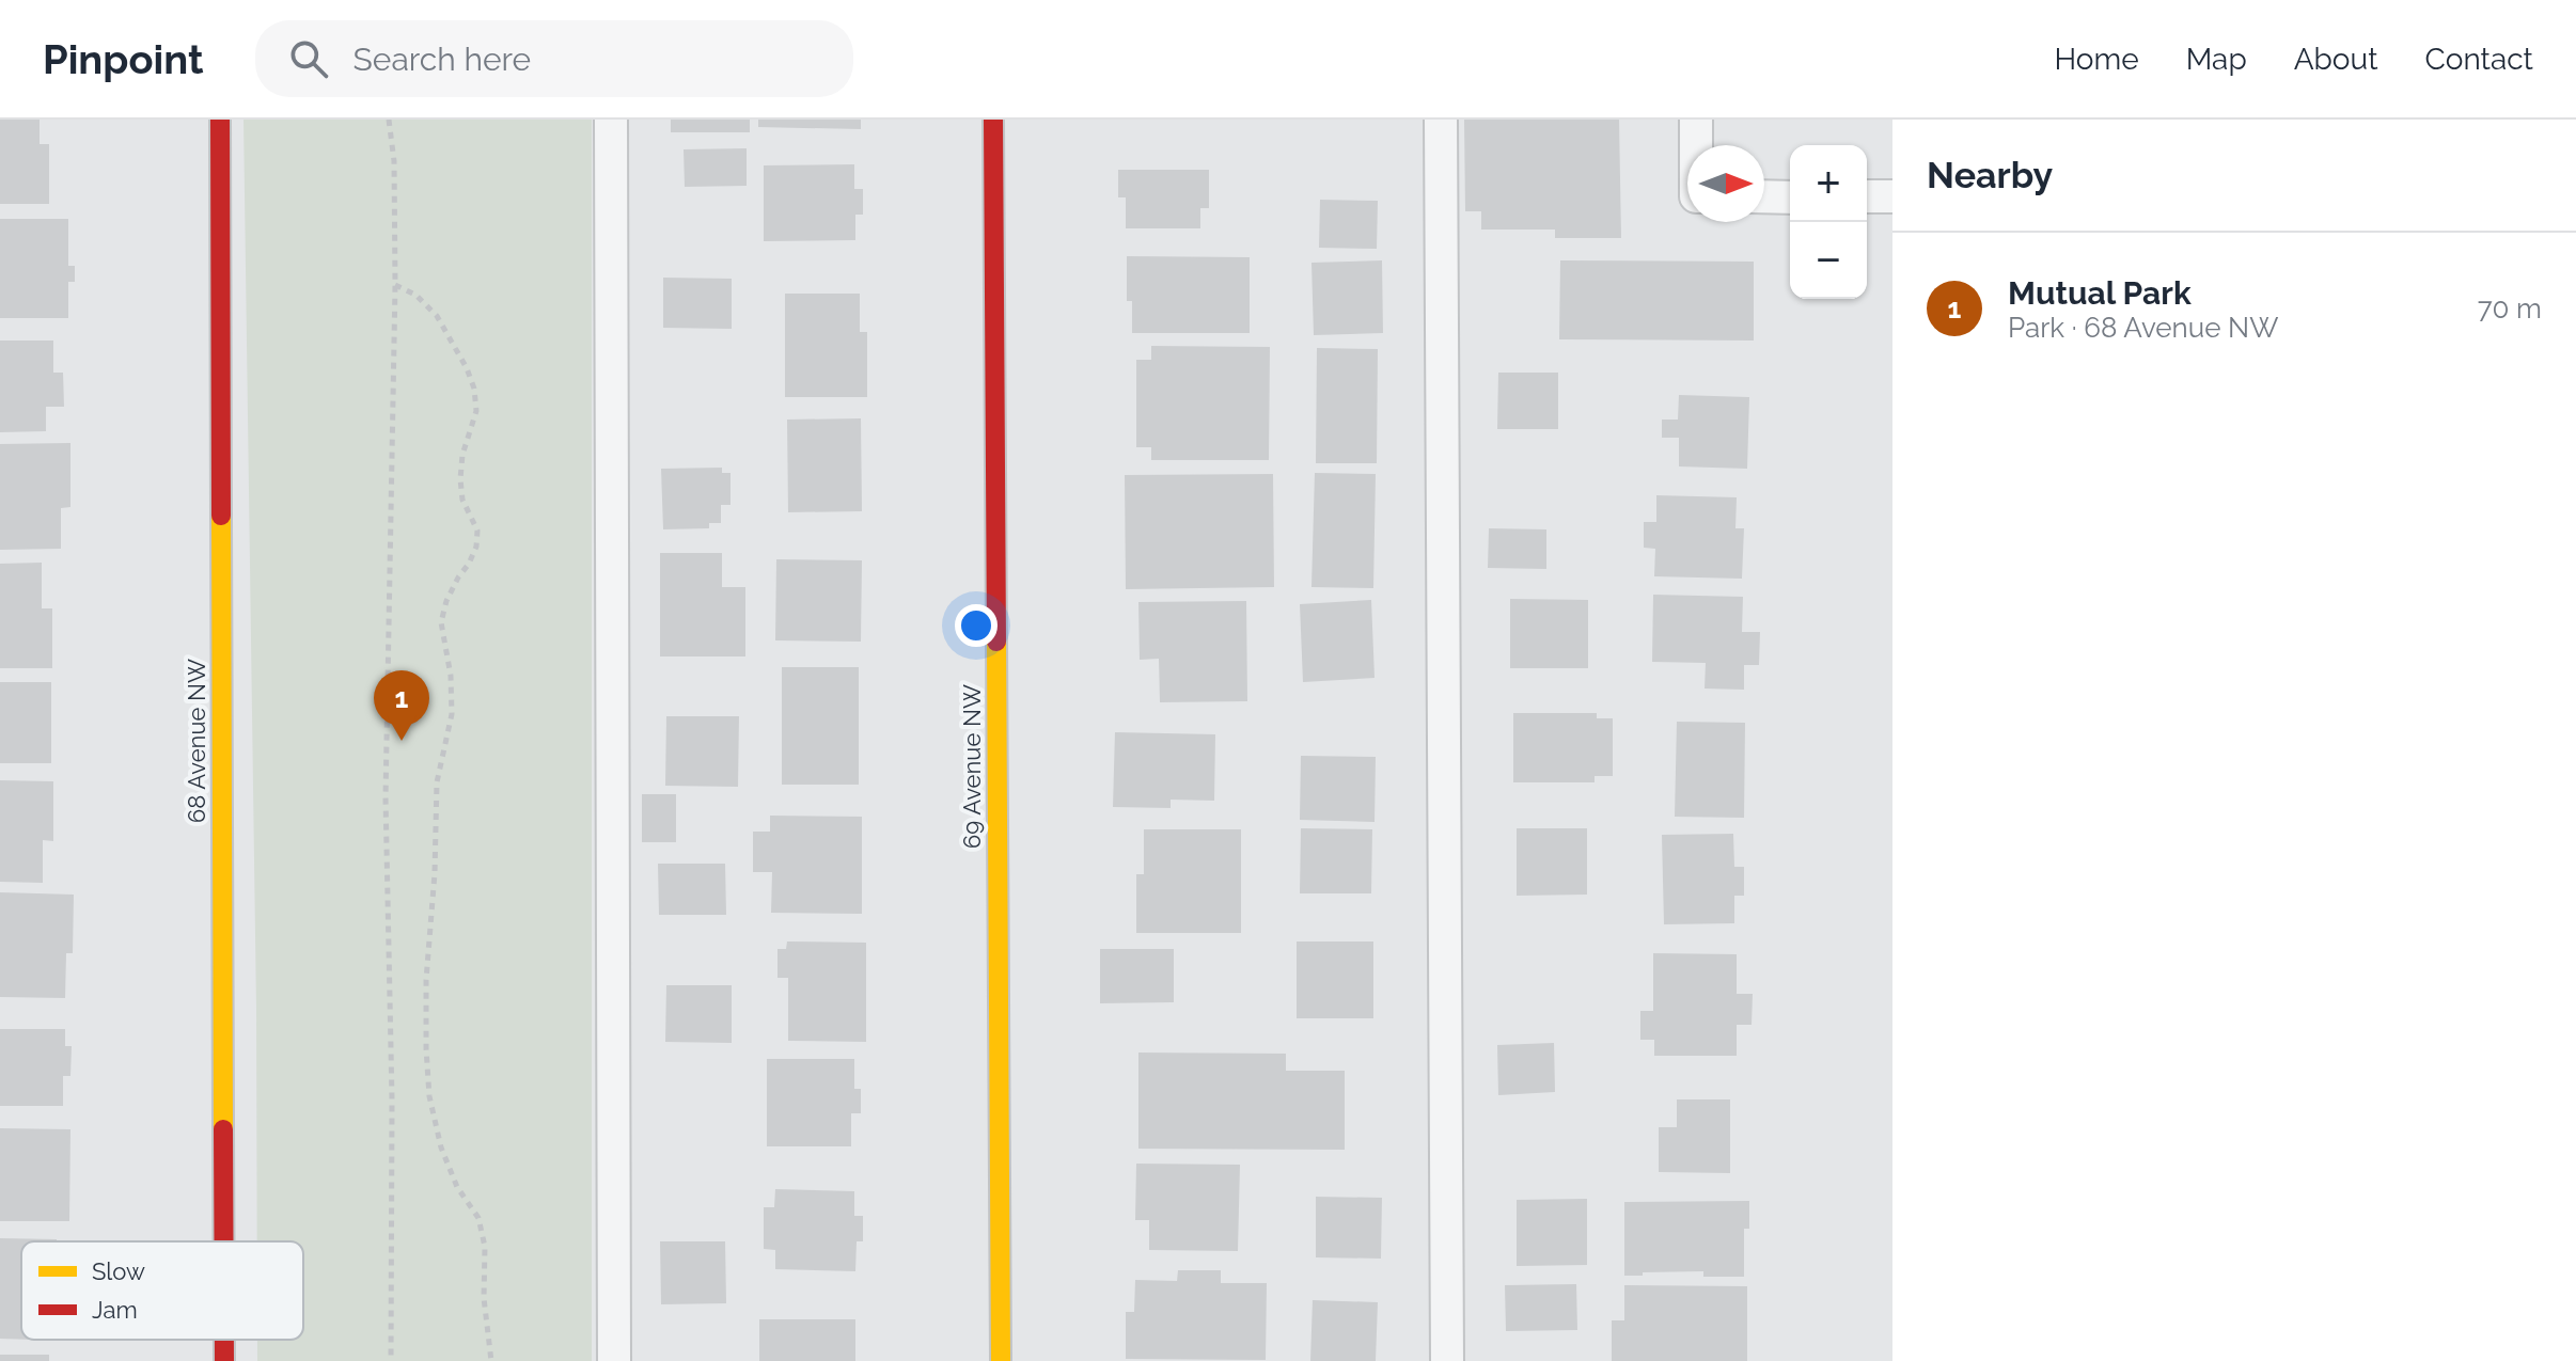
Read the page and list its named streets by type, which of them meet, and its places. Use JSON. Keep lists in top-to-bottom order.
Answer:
{
  "streets": {
    "street": ["68 Avenue NW", "69 Avenue NW"]
  },
  "legend": ["Slow", "Jam"],
  "north": "right",
  "page": {
    "header": "Pinpoint",
    "search": "Search here",
    "nav": [
      "Home",
      "Map",
      "About",
      "Contact"
    ],
    "heading": "Nearby",
    "map_buttons": ["+", "−"],
    "list": [
      {
        "mark": "1",
        "name": "Mutual Park",
        "note": "Park · 68 Avenue NW",
        "value": "70 m"
      }
    ],
    "pins": "1"
  }
}
